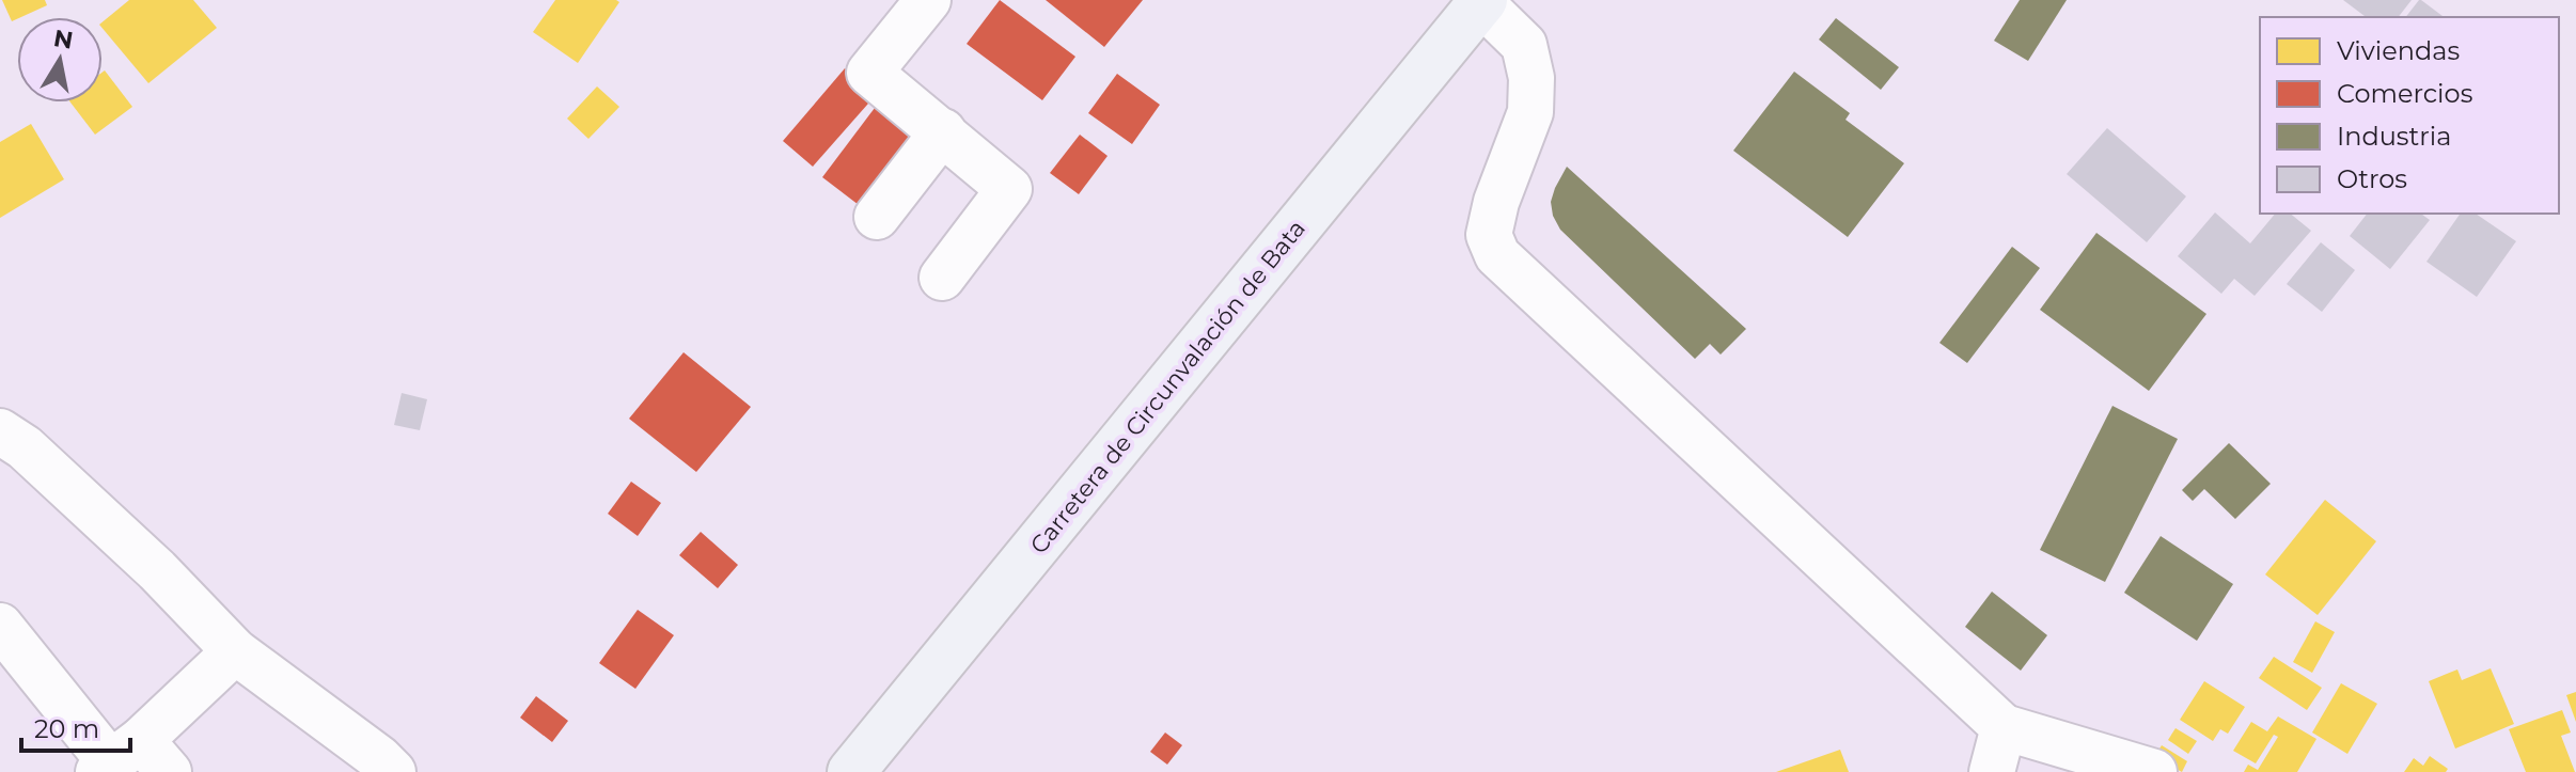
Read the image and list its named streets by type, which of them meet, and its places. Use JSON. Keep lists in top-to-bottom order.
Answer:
{
  "streets": {
    "main road": ["Carretera de Circunvalación de Bata"]
  },
  "legend": [
    "Viviendas",
    "Comercios",
    "Industria",
    "Otros"
  ],
  "scale_bar": "20 m",
  "north": "top"
}
